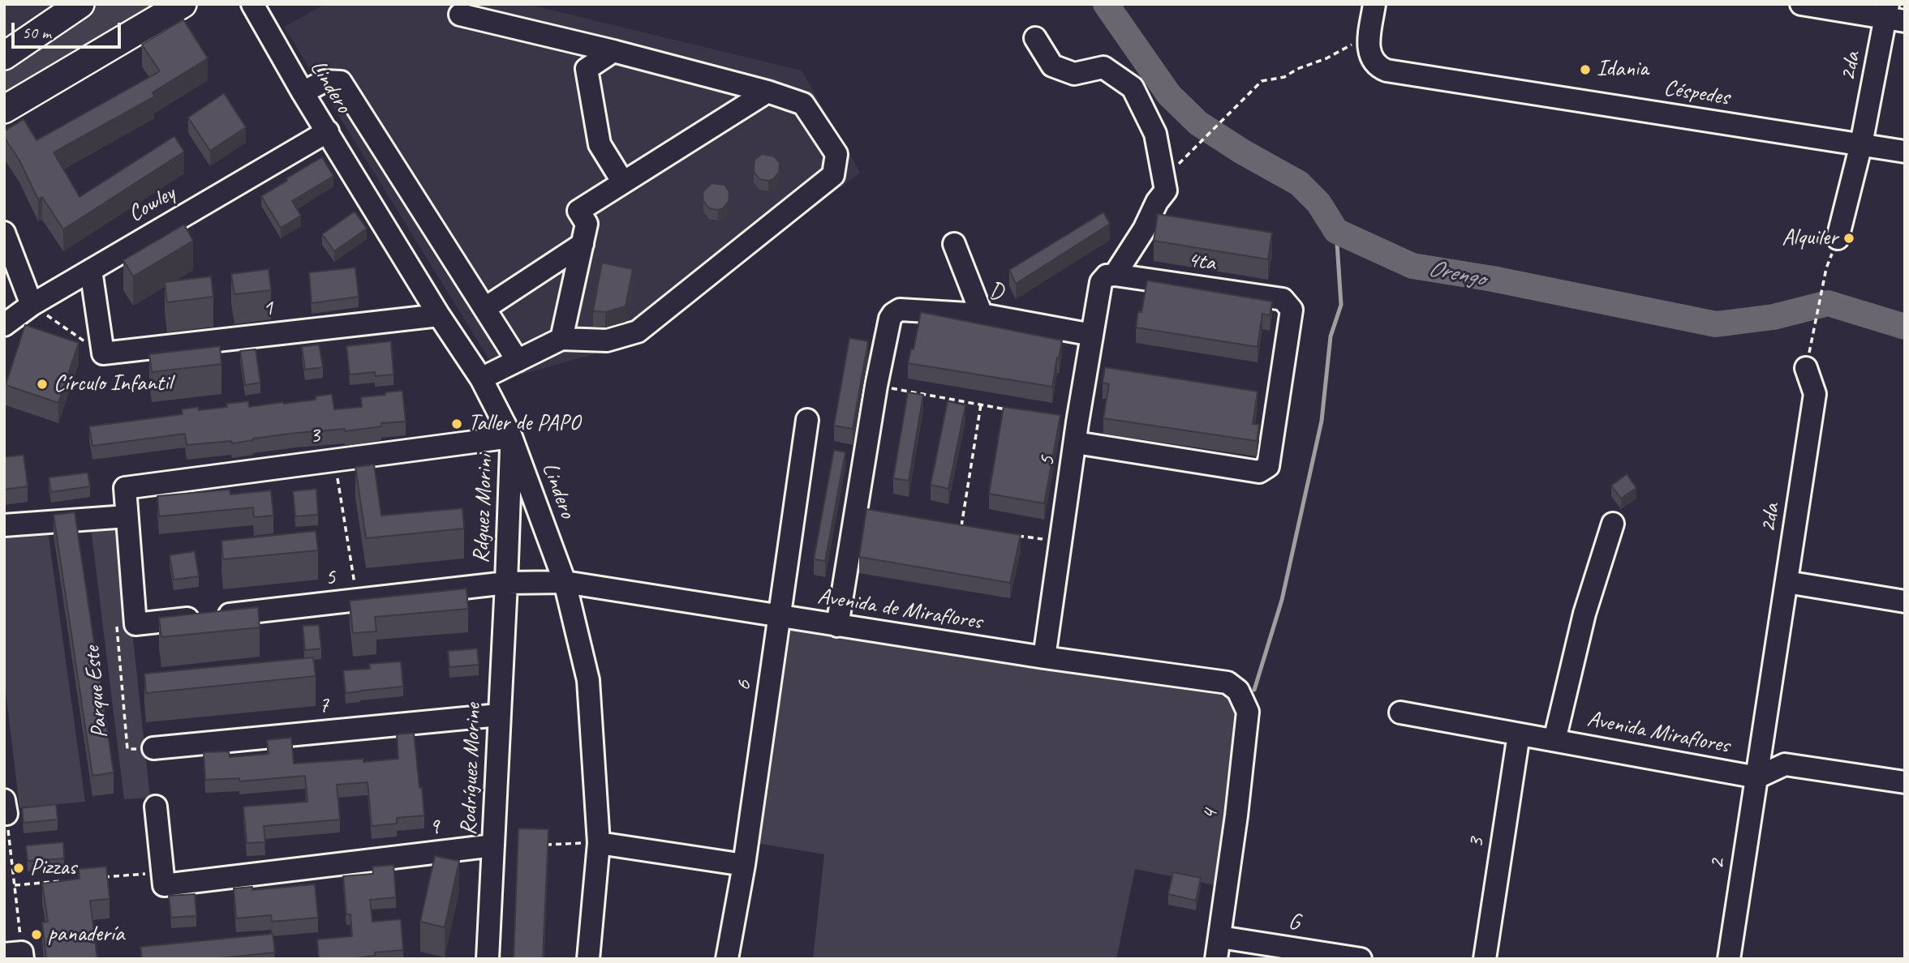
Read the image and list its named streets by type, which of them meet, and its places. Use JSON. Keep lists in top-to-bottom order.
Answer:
{
  "streets": {
    "street": [
      "2da",
      "Lindero",
      "Céspedes",
      "Cowley",
      "4ta",
      "D",
      "1",
      "3",
      "5",
      "Rdguez Morini",
      "Avenida de Miraflores",
      "6",
      "7",
      "Avenida Miraflores",
      "Rodríguez Morine",
      "4",
      "9",
      "2",
      "G"
    ],
    "path": ["Parque Este"]
  },
  "crossings": [
    ["2da", "Céspedes"],
    ["2da", "Avenida Miraflores"],
    ["2da", "2"],
    ["Lindero", "Cowley"],
    ["Lindero", "1"],
    ["Lindero", "3"],
    ["Lindero", "5"],
    ["Lindero", "Rdguez Morini"],
    ["Lindero", "Avenida de Miraflores"],
    ["4ta", "5"],
    ["D", "5"],
    ["3", "Rdguez Morini"],
    ["3", "Avenida Miraflores"],
    ["5", "Rdguez Morini"],
    ["5", "Avenida de Miraflores"],
    ["5", "Parque Este"],
    ["5", "Rodríguez Morine"],
    ["Rdguez Morini", "Rodríguez Morine"],
    ["Avenida de Miraflores", "6"],
    ["Avenida de Miraflores", "4"],
    ["Parque Este", "7"],
    ["7", "Rodríguez Morine"],
    ["Avenida Miraflores", "2"],
    ["Rodríguez Morine", "9"],
    ["4", "G"]
  ],
  "water": ["Orengo"],
  "places": [
    "Idania",
    "Alquiler",
    "Círculo Infantil",
    "Taller de PAPO",
    "Pizzas",
    "panadería"
  ],
  "scale_bar": "50 m"
}
